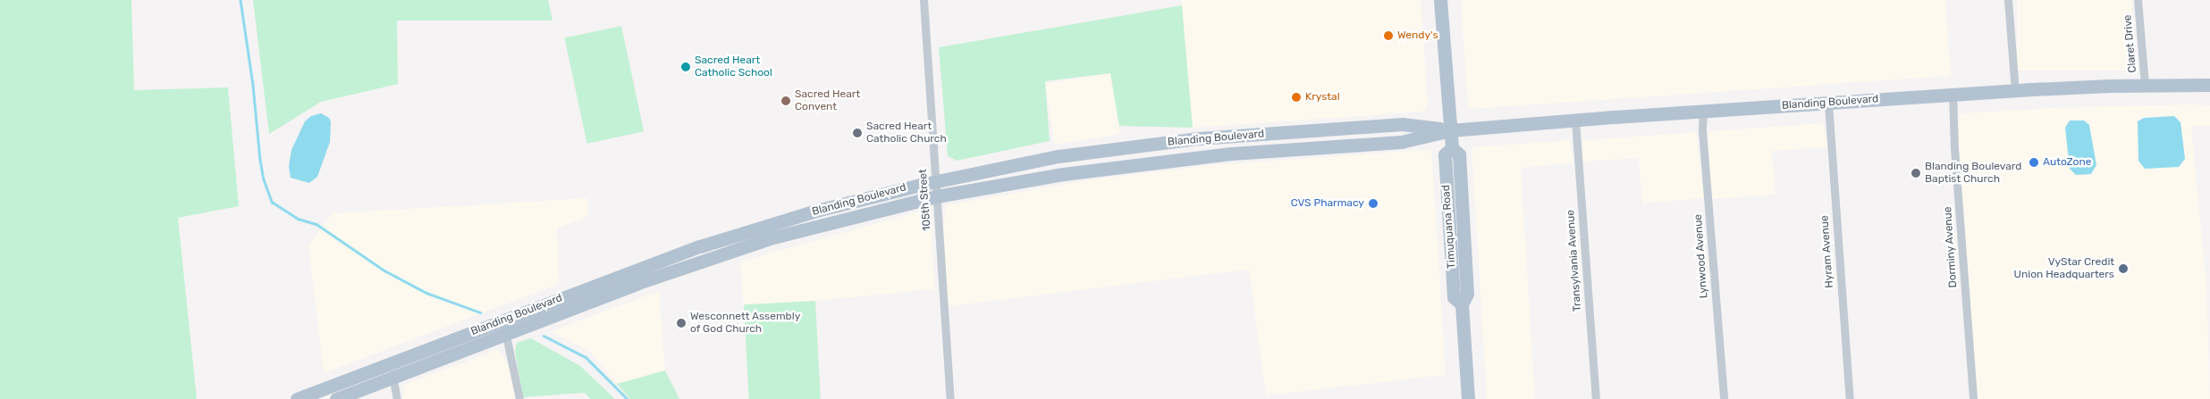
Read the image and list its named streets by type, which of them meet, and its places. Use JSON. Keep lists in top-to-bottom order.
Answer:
{
  "streets": {
    "main road": ["Blanding Boulevard", "Timuquana Road"],
    "street": [
      "Claret Drive",
      "105th Street",
      "Dorminy Avenue",
      "Hyram Avenue",
      "Lynwood Avenue",
      "Transylvania Avenue"
    ]
  },
  "crossings": [
    ["Claret Drive", "Blanding Boulevard"],
    ["Blanding Boulevard", "105th Street"],
    ["Blanding Boulevard", "Timuquana Road"],
    ["Blanding Boulevard", "Dorminy Avenue"],
    ["Blanding Boulevard", "Hyram Avenue"],
    ["Blanding Boulevard", "Lynwood Avenue"],
    ["Blanding Boulevard", "Transylvania Avenue"]
  ],
  "places": [
    "Wendy's",
    "Sacred Heart Catholic School",
    "Krystal",
    "Sacred Heart Convent",
    "Sacred Heart Catholic Church",
    "AutoZone",
    "Blanding Boulevard Baptist Church",
    "CVS Pharmacy",
    "VyStar Credit Union Headquarters",
    "Wesconnett Assembly of God Church"
  ]
}
